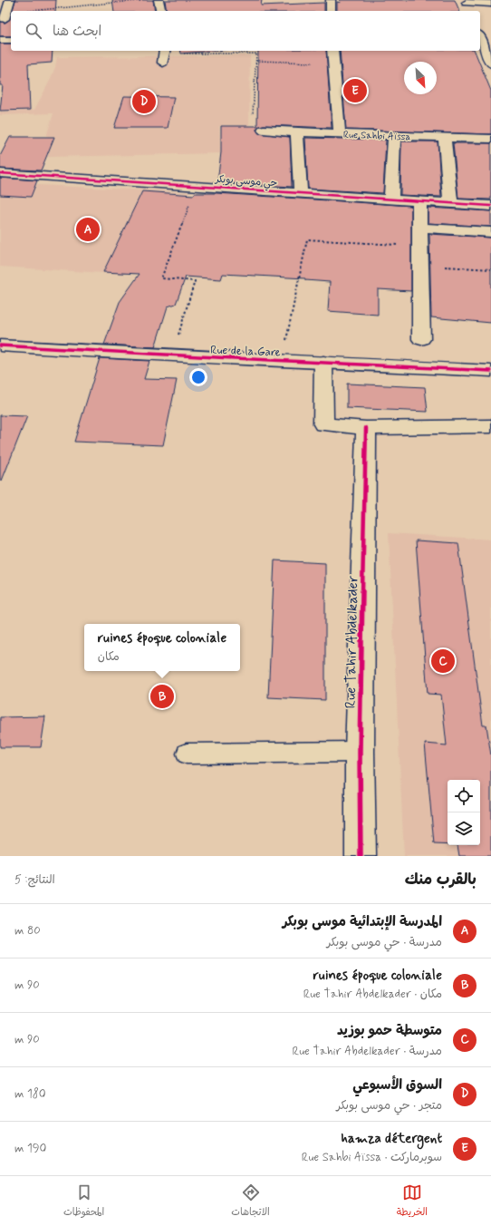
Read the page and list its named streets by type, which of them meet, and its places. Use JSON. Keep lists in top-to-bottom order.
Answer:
{
  "streets": {
    "street": [
      "Rue Sahbi Aïssa",
      "حي موسى بوبكر",
      "Rue de la Gare",
      "Rue Tahir Abdelkader"
    ]
  },
  "north": "bottom right",
  "page": {
    "search": "ابحث هنا",
    "pins": [
      "E",
      "D",
      "A",
      "C",
      "B"
    ],
    "popup": ["ruines époque coloniale", "مكان"],
    "heading": ["بالقرب منك", "النتائج: 5"],
    "list": [
      {
        "mark": "A",
        "name": "المدرسة الإبتدائية موسى بوبكر",
        "note": "مدرسة · حي موسى بوبكر",
        "value": "80 m"
      },
      {
        "mark": "B",
        "name": "ruines époque coloniale",
        "note": "مكان · Rue Tahir Abdelkader",
        "value": "90 m"
      },
      {
        "mark": "C",
        "name": "متوسطة حمو بوزيد",
        "note": "مدرسة · Rue Tahir Abdelkader",
        "value": "90 m"
      },
      {
        "mark": "D",
        "name": "السوق الأسبوعي",
        "note": "متجر · حي موسى بوبكر",
        "value": "180 m"
      },
      {
        "mark": "E",
        "name": "hamza détergent",
        "note": "سوبرماركت · Rue Sahbi Aïssa",
        "value": "190 m"
      }
    ],
    "nav": ["الخريطة", "الاتجاهات", "المحفوظات"]
  }
}
